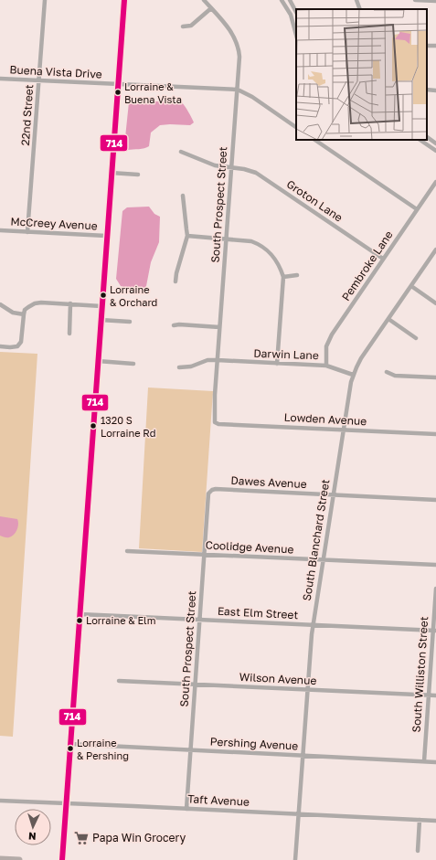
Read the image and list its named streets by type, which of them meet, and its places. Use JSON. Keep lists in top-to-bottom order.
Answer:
{
  "streets": {
    "street": [
      "Buena Vista Drive",
      "22nd Street",
      "Groton Lane",
      "South Prospect Street",
      "McCreey Avenue",
      "Pembroke Lane",
      "Darwin Lane",
      "Lowden Avenue",
      "Dawes Avenue",
      "South Blanchard Street",
      "Coolidge Avenue",
      "East Elm Street",
      "South Williston Street",
      "Wilson Avenue",
      "Pershing Avenue",
      "Taft Avenue"
    ]
  },
  "crossings": [
    ["Buena Vista Drive", "22nd Street"],
    ["Buena Vista Drive", "South Prospect Street"],
    ["22nd Street", "McCreey Avenue"],
    ["Groton Lane", "South Prospect Street"],
    ["Groton Lane", "Pembroke Lane"],
    ["South Prospect Street", "Darwin Lane"],
    ["South Prospect Street", "Lowden Avenue"],
    ["South Prospect Street", "Dawes Avenue"],
    ["South Prospect Street", "Coolidge Avenue"],
    ["South Prospect Street", "East Elm Street"],
    ["South Prospect Street", "Wilson Avenue"],
    ["South Prospect Street", "Pershing Avenue"],
    ["South Prospect Street", "Taft Avenue"],
    ["Pembroke Lane", "Darwin Lane"],
    ["Darwin Lane", "South Blanchard Street"],
    ["Lowden Avenue", "South Blanchard Street"],
    ["Dawes Avenue", "South Blanchard Street"],
    ["South Blanchard Street", "Coolidge Avenue"],
    ["South Blanchard Street", "East Elm Street"],
    ["South Blanchard Street", "Wilson Avenue"],
    ["South Blanchard Street", "Pershing Avenue"],
    ["South Blanchard Street", "Taft Avenue"],
    ["East Elm Street", "South Williston Street"],
    ["South Williston Street", "Wilson Avenue"],
    ["South Williston Street", "Pershing Avenue"]
  ],
  "places": {
    "other": [
      "Lorraine & Buena Vista",
      "Lorraine & Orchard",
      "1320 S Lorraine Rd",
      "Lorraine & Elm",
      "Lorraine & Pershing"
    ],
    "supermarket": ["Papa Win Grocery"]
  },
  "lines": ["transit line 714"],
  "north": "bottom"
}
